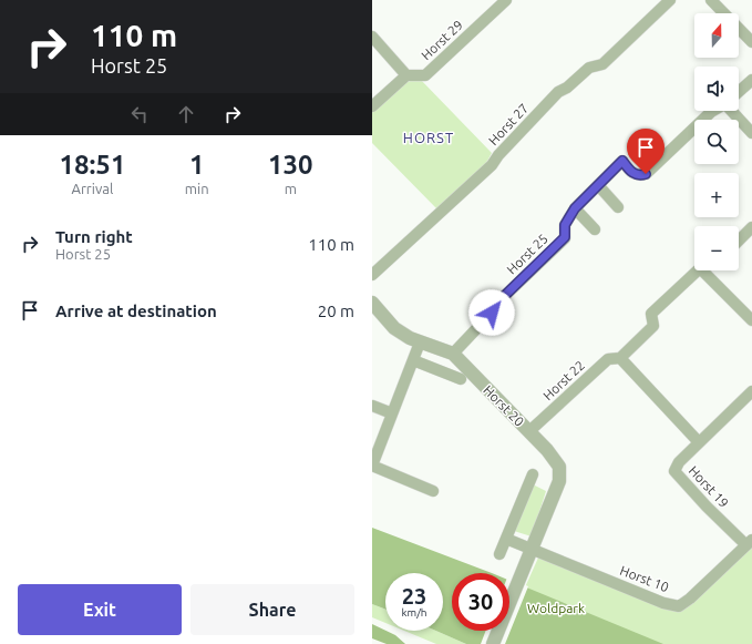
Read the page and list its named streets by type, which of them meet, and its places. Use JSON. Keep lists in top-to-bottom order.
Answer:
{
  "streets": {
    "street": [
      "Horst 29",
      "Horst 27",
      "Horst 25",
      "Horst 22",
      "Horst 20",
      "Horst 19",
      "Horst 10"
    ]
  },
  "crossings": [
    ["Horst 25", "Horst 20"],
    ["Horst 22", "Horst 20"],
    ["Horst 20", "Horst 10"],
    ["Horst 19", "Horst 10"]
  ],
  "districts": ["HORST"],
  "parks": ["Woldpark"],
  "north": "top",
  "page": {
    "turn": ["110 m", "Horst 25"],
    "map_buttons": ["+", "−"],
    "eta": [
      "18:51",
      "Arrival",
      "1",
      "min",
      "130",
      "m"
    ],
    "list": [
      {
        "name": "Turn right",
        "note": "Horst 25",
        "value": "110 m"
      },
      {
        "name": "Arrive at destination",
        "value": "20 m"
      }
    ],
    "speed": "23 km/h",
    "limit": "30",
    "buttons": ["Exit", "Share"]
  }
}
